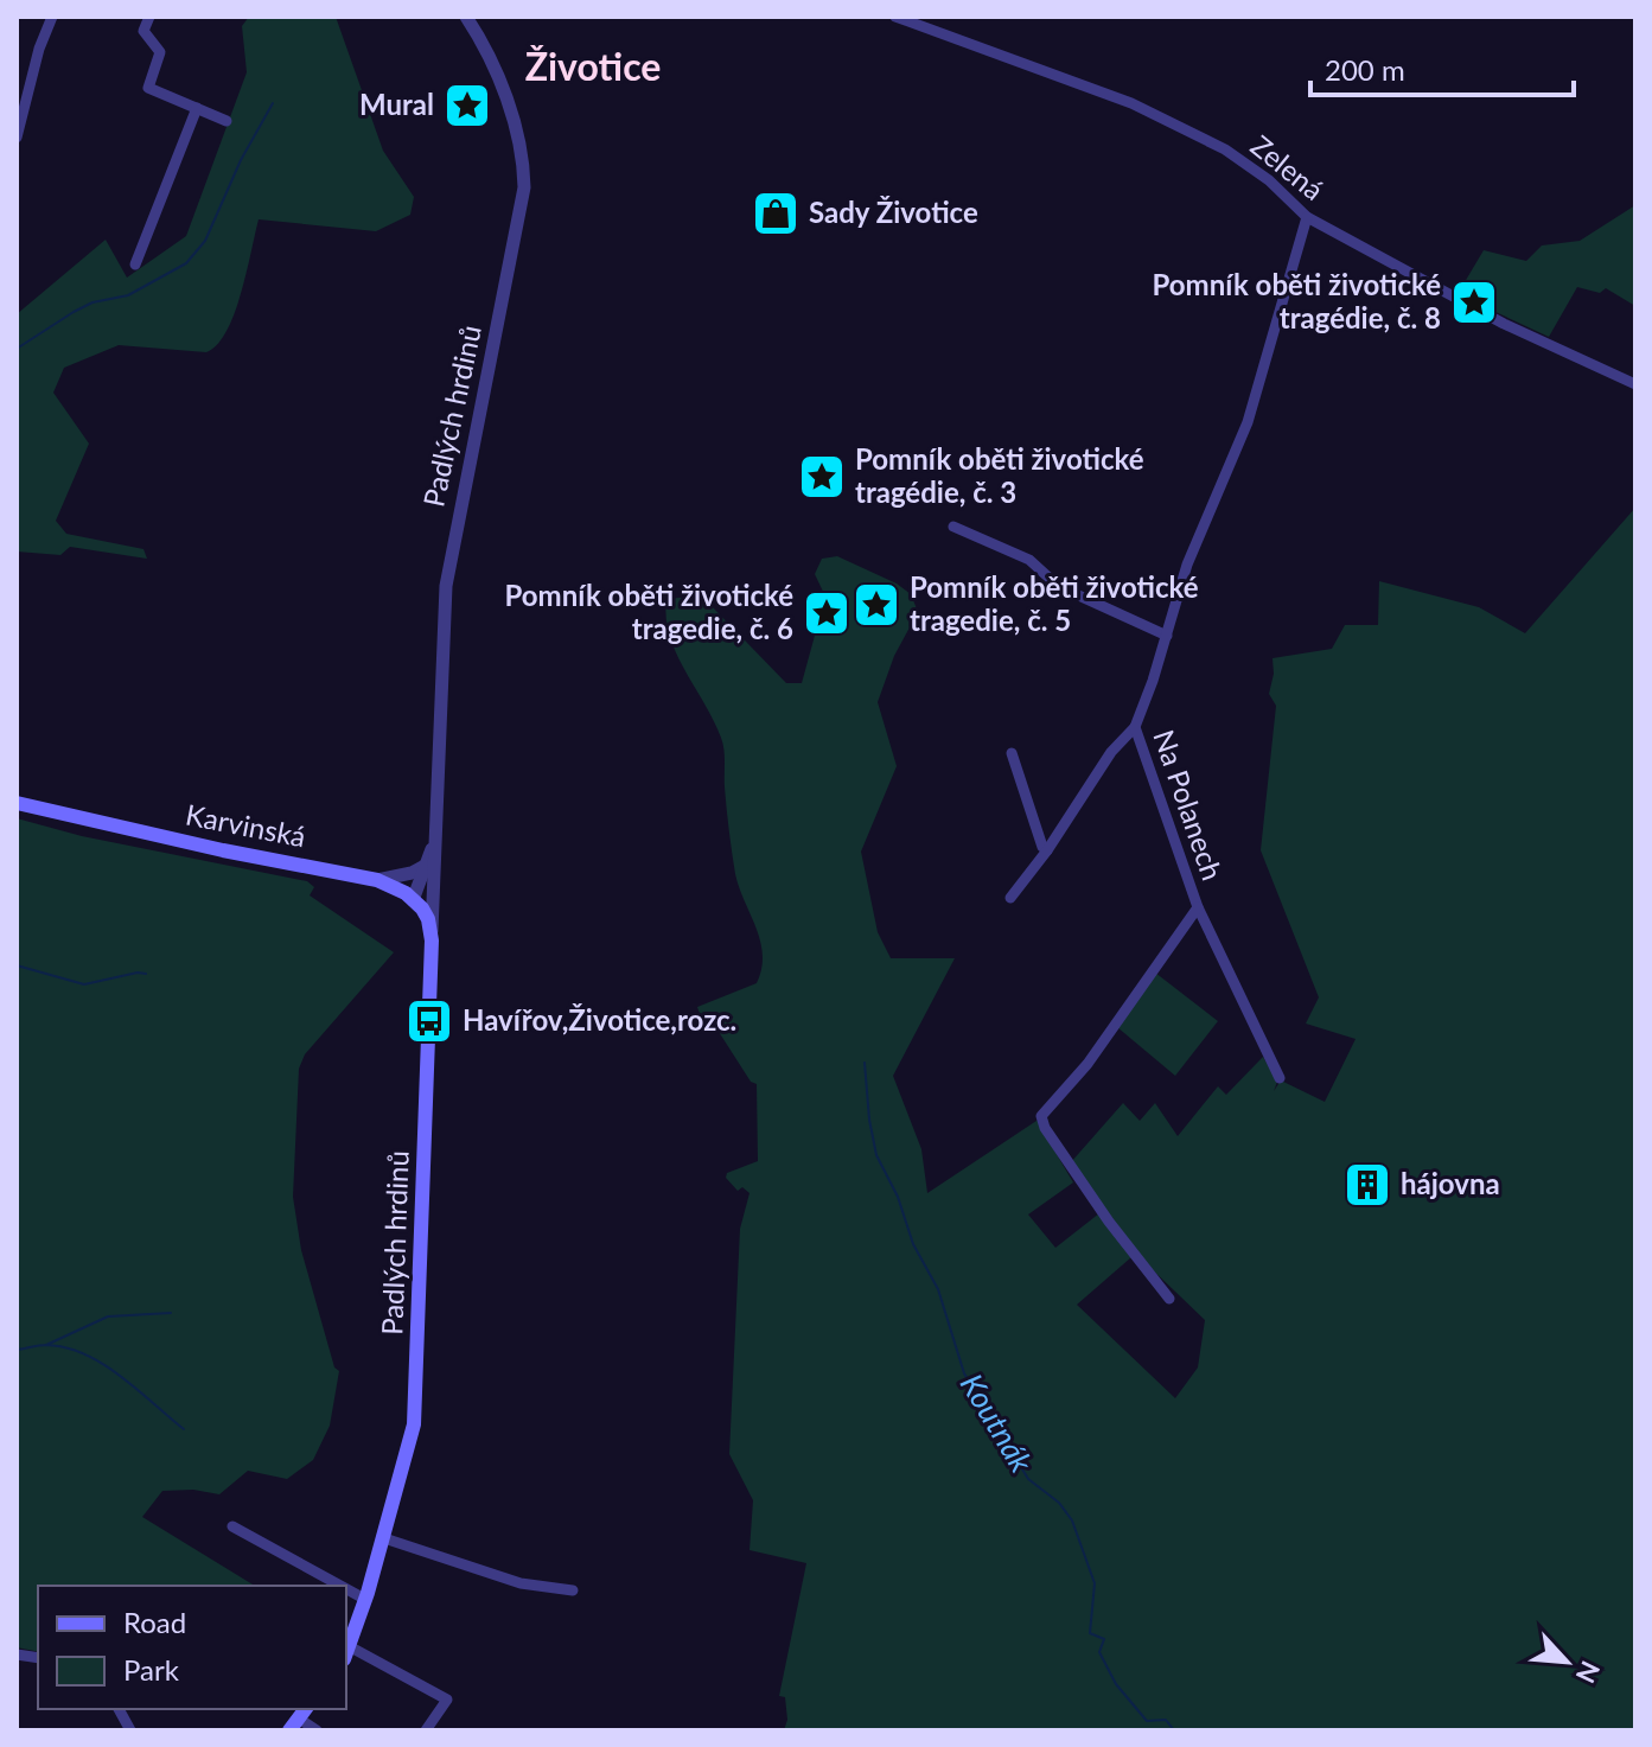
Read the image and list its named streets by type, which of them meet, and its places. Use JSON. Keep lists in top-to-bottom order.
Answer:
{
  "streets": {
    "main road": ["Padlých hrdinů", "Karvinská"],
    "street": ["Zelená", "Na Polanech"]
  },
  "crossings": [
    ["Zelená", "Na Polanech"],
    ["Padlých hrdinů", "Karvinská"]
  ],
  "districts": ["Životice"],
  "water": ["Koutnák"],
  "places": {
    "place": [
      "Mural",
      "Pomník oběti životické tragédie, č. 8",
      "Pomník oběti životické tragédie, č. 3",
      "Pomník oběti životické tragedie, č. 5",
      "Pomník oběti životické tragedie, č. 6"
    ],
    "shop": ["Sady Životice"],
    "bus stop": ["Havířov,Životice,rozc."],
    "building": ["hájovna"]
  },
  "legend": ["Road", "Park"],
  "scale_bar": "200 m",
  "north": "bottom right"
}
